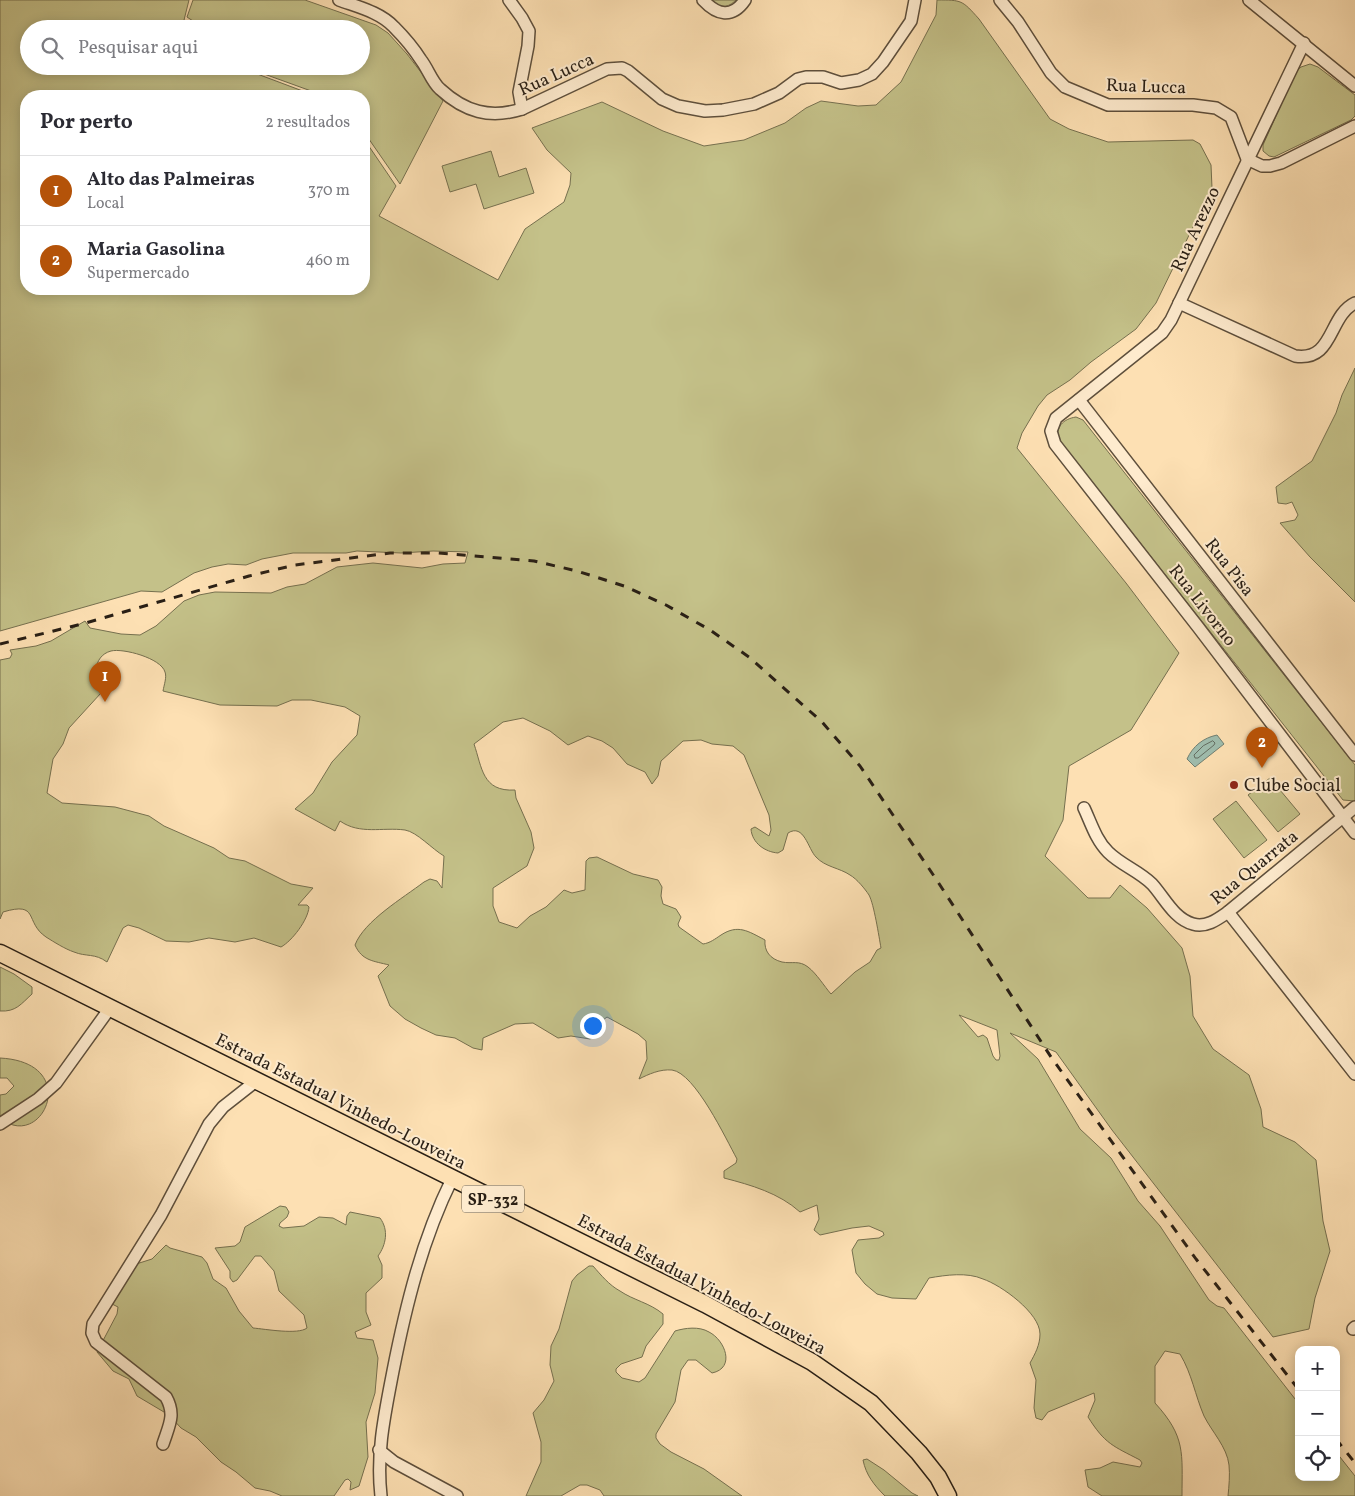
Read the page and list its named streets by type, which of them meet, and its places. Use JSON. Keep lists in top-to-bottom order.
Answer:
{
  "streets": {
    "main road": ["Estrada Estadual Vinhedo-Louveira", "SP-332"],
    "street": [
      "Rua Lucca",
      "Rua Arezzo",
      "Rua Pisa",
      "Rua Livorno",
      "Rua Quarrata"
    ]
  },
  "crossings": [
    ["Rua Lucca", "Rua Arezzo"],
    ["Rua Arezzo", "Rua Pisa"],
    ["Rua Arezzo", "Rua Livorno"],
    ["Rua Pisa", "Rua Livorno"],
    ["Rua Livorno", "Rua Quarrata"]
  ],
  "places": ["Clube Social"],
  "page": {
    "search": "Pesquisar aqui",
    "heading": ["Por perto", "2 resultados"],
    "list": [
      {
        "mark": "1",
        "name": "Alto das Palmeiras",
        "note": "Local",
        "value": "370 m"
      },
      {
        "mark": "2",
        "name": "Maria Gasolina",
        "note": "Supermercado",
        "value": "460 m"
      }
    ],
    "pins": ["1", "2"],
    "map_buttons": ["+", "−"]
  }
}
